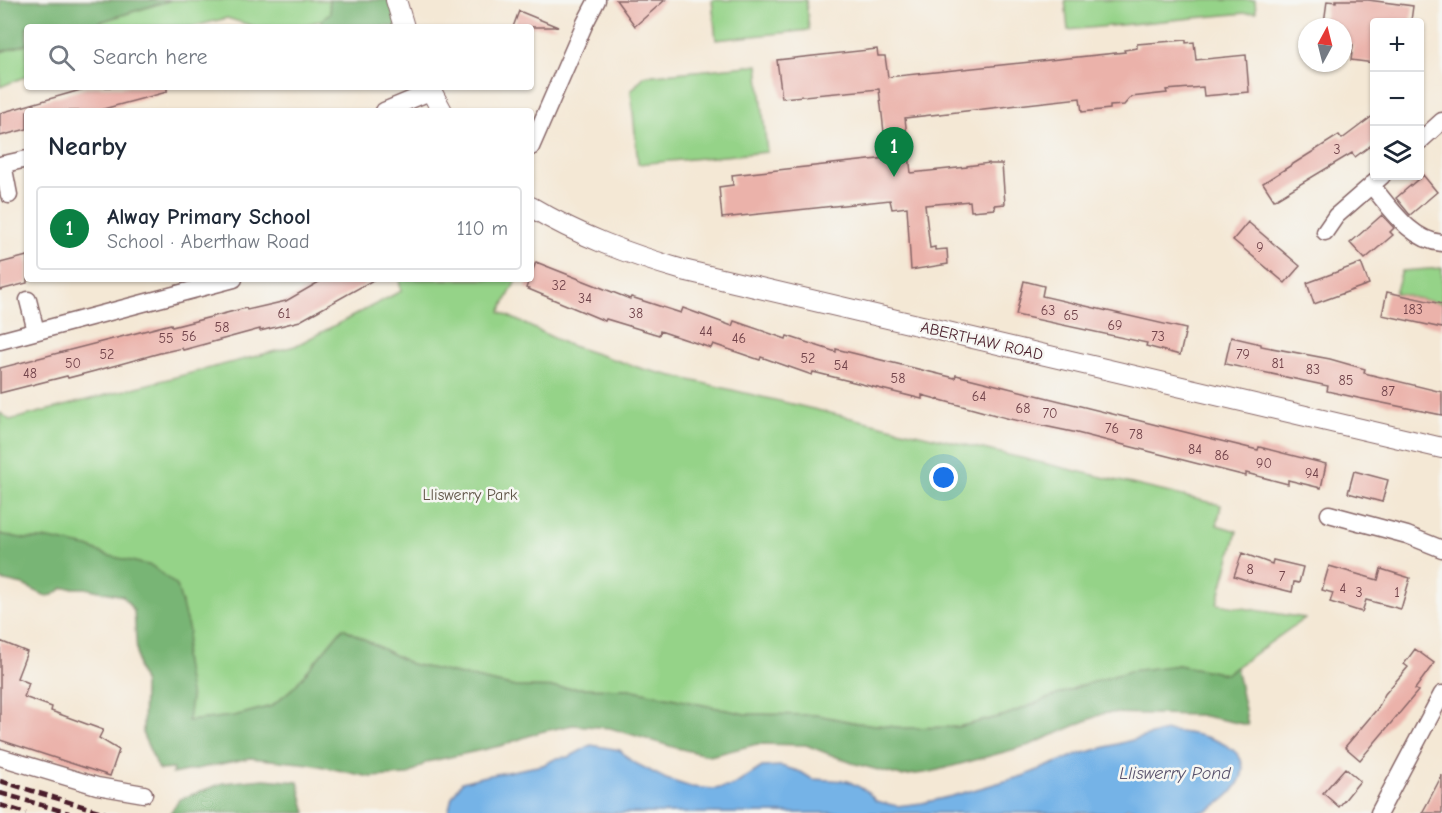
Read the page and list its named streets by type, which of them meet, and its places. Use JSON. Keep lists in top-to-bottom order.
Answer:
{
  "streets": {
    "street": ["ABERTHAW ROAD"]
  },
  "water": ["Lliswerry Pond"],
  "parks": ["Lliswerry Park"],
  "house_numbers": [
    "3",
    "9",
    "32",
    "34",
    "183",
    "63",
    "61",
    "38",
    "65",
    "69",
    "58",
    "44",
    "56",
    "73",
    "55",
    "46",
    "52",
    "79",
    "52",
    "50",
    "81",
    "54",
    "83",
    "48",
    "58",
    "85",
    "87",
    "64",
    "68",
    "70",
    "76",
    "78",
    "84",
    "86",
    "90",
    "94",
    "8",
    "7",
    "4",
    "3",
    "1"
  ],
  "north": "top",
  "page": {
    "map_buttons": ["+", "−"],
    "search": "Search here",
    "heading": "Nearby",
    "pins": "1",
    "list": [
      {
        "mark": "1",
        "name": "Alway Primary School",
        "note": "School · Aberthaw Road",
        "value": "110 m"
      }
    ]
  }
}
